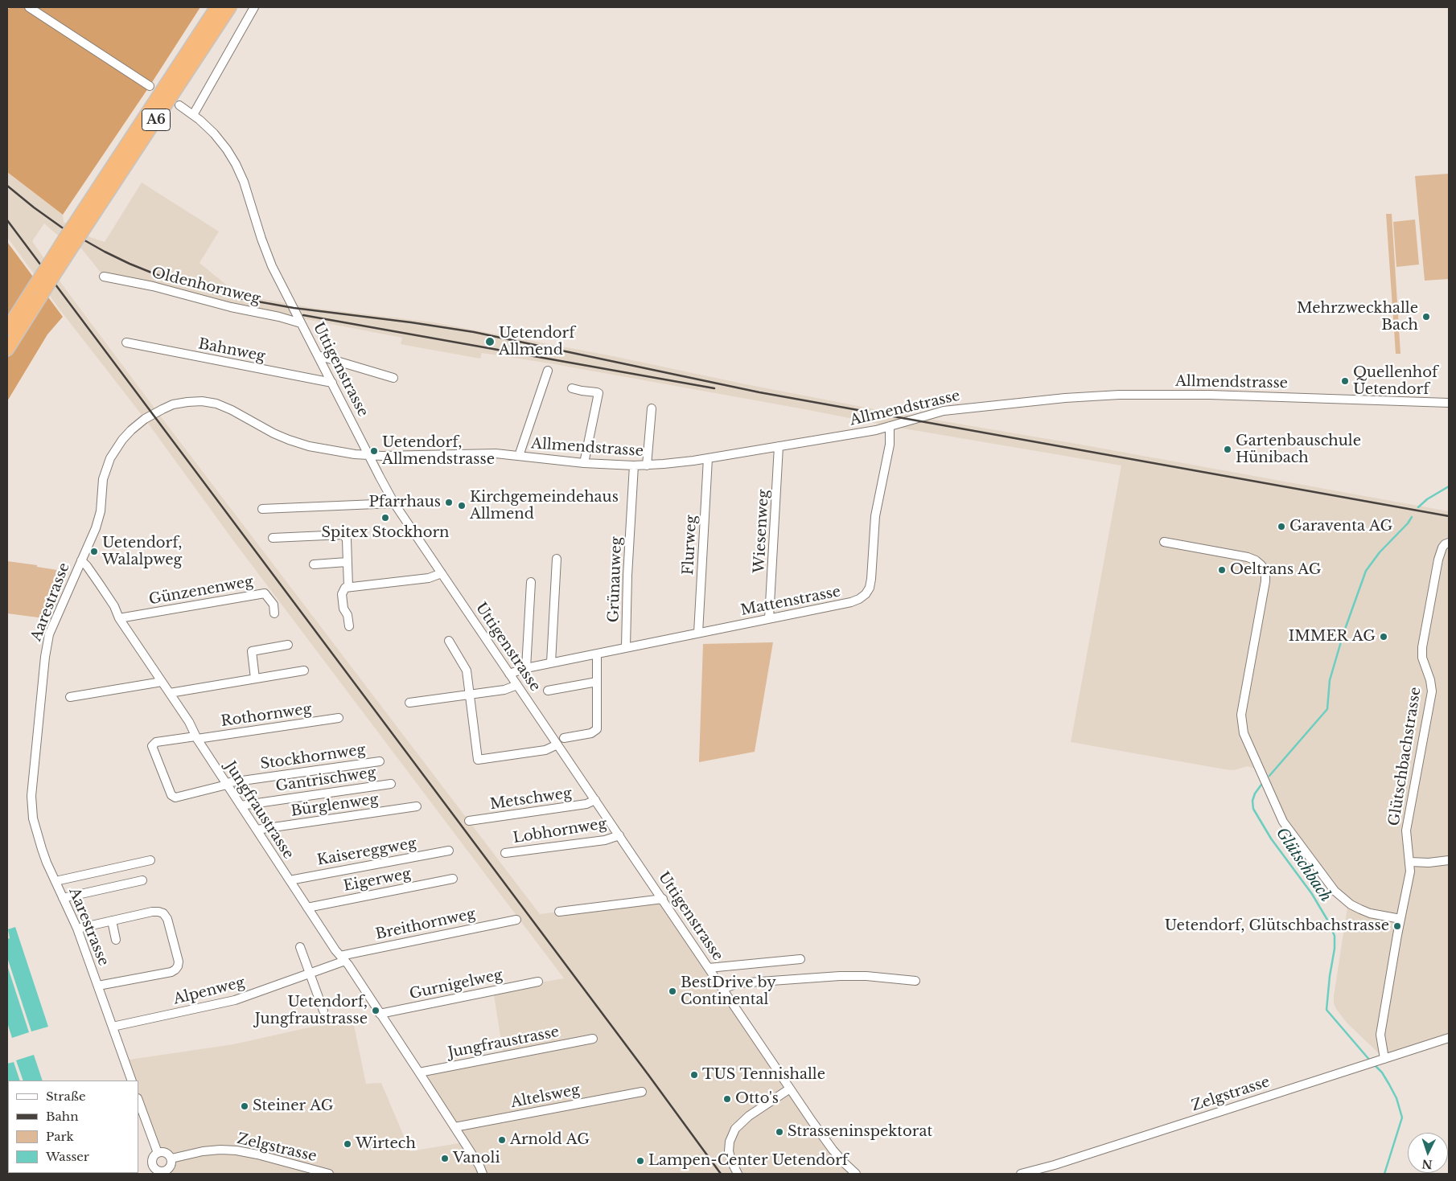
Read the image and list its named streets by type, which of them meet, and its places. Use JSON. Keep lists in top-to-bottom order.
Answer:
{
  "streets": {
    "highway": ["A6"],
    "street": [
      "Oldenhornweg",
      "Bahnweg",
      "Uttigenstrasse",
      "Allmendstrasse",
      "Wiesenweg",
      "Flurweg",
      "Grünauweg",
      "Günzenenweg",
      "Mattenstrasse",
      "Aarestrasse",
      "Rothornweg",
      "Glütschbachstrasse",
      "Stockhornweg",
      "Gantrischweg",
      "Metschweg",
      "Bürglenweg",
      "Jungfraustrasse",
      "Lobhornweg",
      "Kaisereggweg",
      "Eigerweg",
      "Breithornweg",
      "Gurnigelweg",
      "Alpenweg",
      "Zelgstrasse",
      "Altelsweg"
    ]
  },
  "crossings": [
    ["Oldenhornweg", "Uttigenstrasse"],
    ["Bahnweg", "Uttigenstrasse"],
    ["Uttigenstrasse", "Allmendstrasse"],
    ["Uttigenstrasse", "Mattenstrasse"],
    ["Uttigenstrasse", "Aarestrasse"],
    ["Uttigenstrasse", "Metschweg"],
    ["Uttigenstrasse", "Lobhornweg"],
    ["Allmendstrasse", "Wiesenweg"],
    ["Allmendstrasse", "Flurweg"],
    ["Allmendstrasse", "Grünauweg"],
    ["Allmendstrasse", "Mattenstrasse"],
    ["Allmendstrasse", "Aarestrasse"],
    ["Wiesenweg", "Mattenstrasse"],
    ["Flurweg", "Mattenstrasse"],
    ["Grünauweg", "Mattenstrasse"],
    ["Günzenenweg", "Jungfraustrasse"],
    ["Aarestrasse", "Jungfraustrasse"],
    ["Aarestrasse", "Alpenweg"],
    ["Rothornweg", "Stockhornweg"],
    ["Rothornweg", "Jungfraustrasse"],
    ["Glütschbachstrasse", "Zelgstrasse"],
    ["Stockhornweg", "Jungfraustrasse"],
    ["Gantrischweg", "Jungfraustrasse"],
    ["Bürglenweg", "Jungfraustrasse"],
    ["Jungfraustrasse", "Kaisereggweg"],
    ["Jungfraustrasse", "Eigerweg"],
    ["Jungfraustrasse", "Breithornweg"],
    ["Jungfraustrasse", "Gurnigelweg"],
    ["Jungfraustrasse", "Alpenweg"],
    ["Jungfraustrasse", "Altelsweg"],
    ["Breithornweg", "Alpenweg"]
  ],
  "water": ["Glütschbach"],
  "places": [
    "Mehrzweckhalle Bach",
    "Uetendorf Allmend",
    "Quellenhof Uetendorf",
    "Gartenbauschule Hünibach",
    "Uetendorf, Allmendstrasse",
    "Pfarrhaus",
    "Kirchgemeindehaus Allmend",
    "Spitex Stockhorn",
    "Garaventa AG",
    "Uetendorf, Walalpweg",
    "Oeltrans AG",
    "IMMER AG",
    "Uetendorf, Glütschbachstrasse",
    "BestDrive by Continental",
    "Uetendorf, Jungfraustrasse",
    "TUS Tennishalle",
    "Otto's",
    "Steiner AG",
    "Strasseninspektorat",
    "Arnold AG",
    "Wirtech",
    "Vanoli",
    "Lampen-Center Uetendorf"
  ],
  "legend": [
    "Straße",
    "Bahn",
    "Park",
    "Wasser"
  ],
  "north": "bottom"
}
